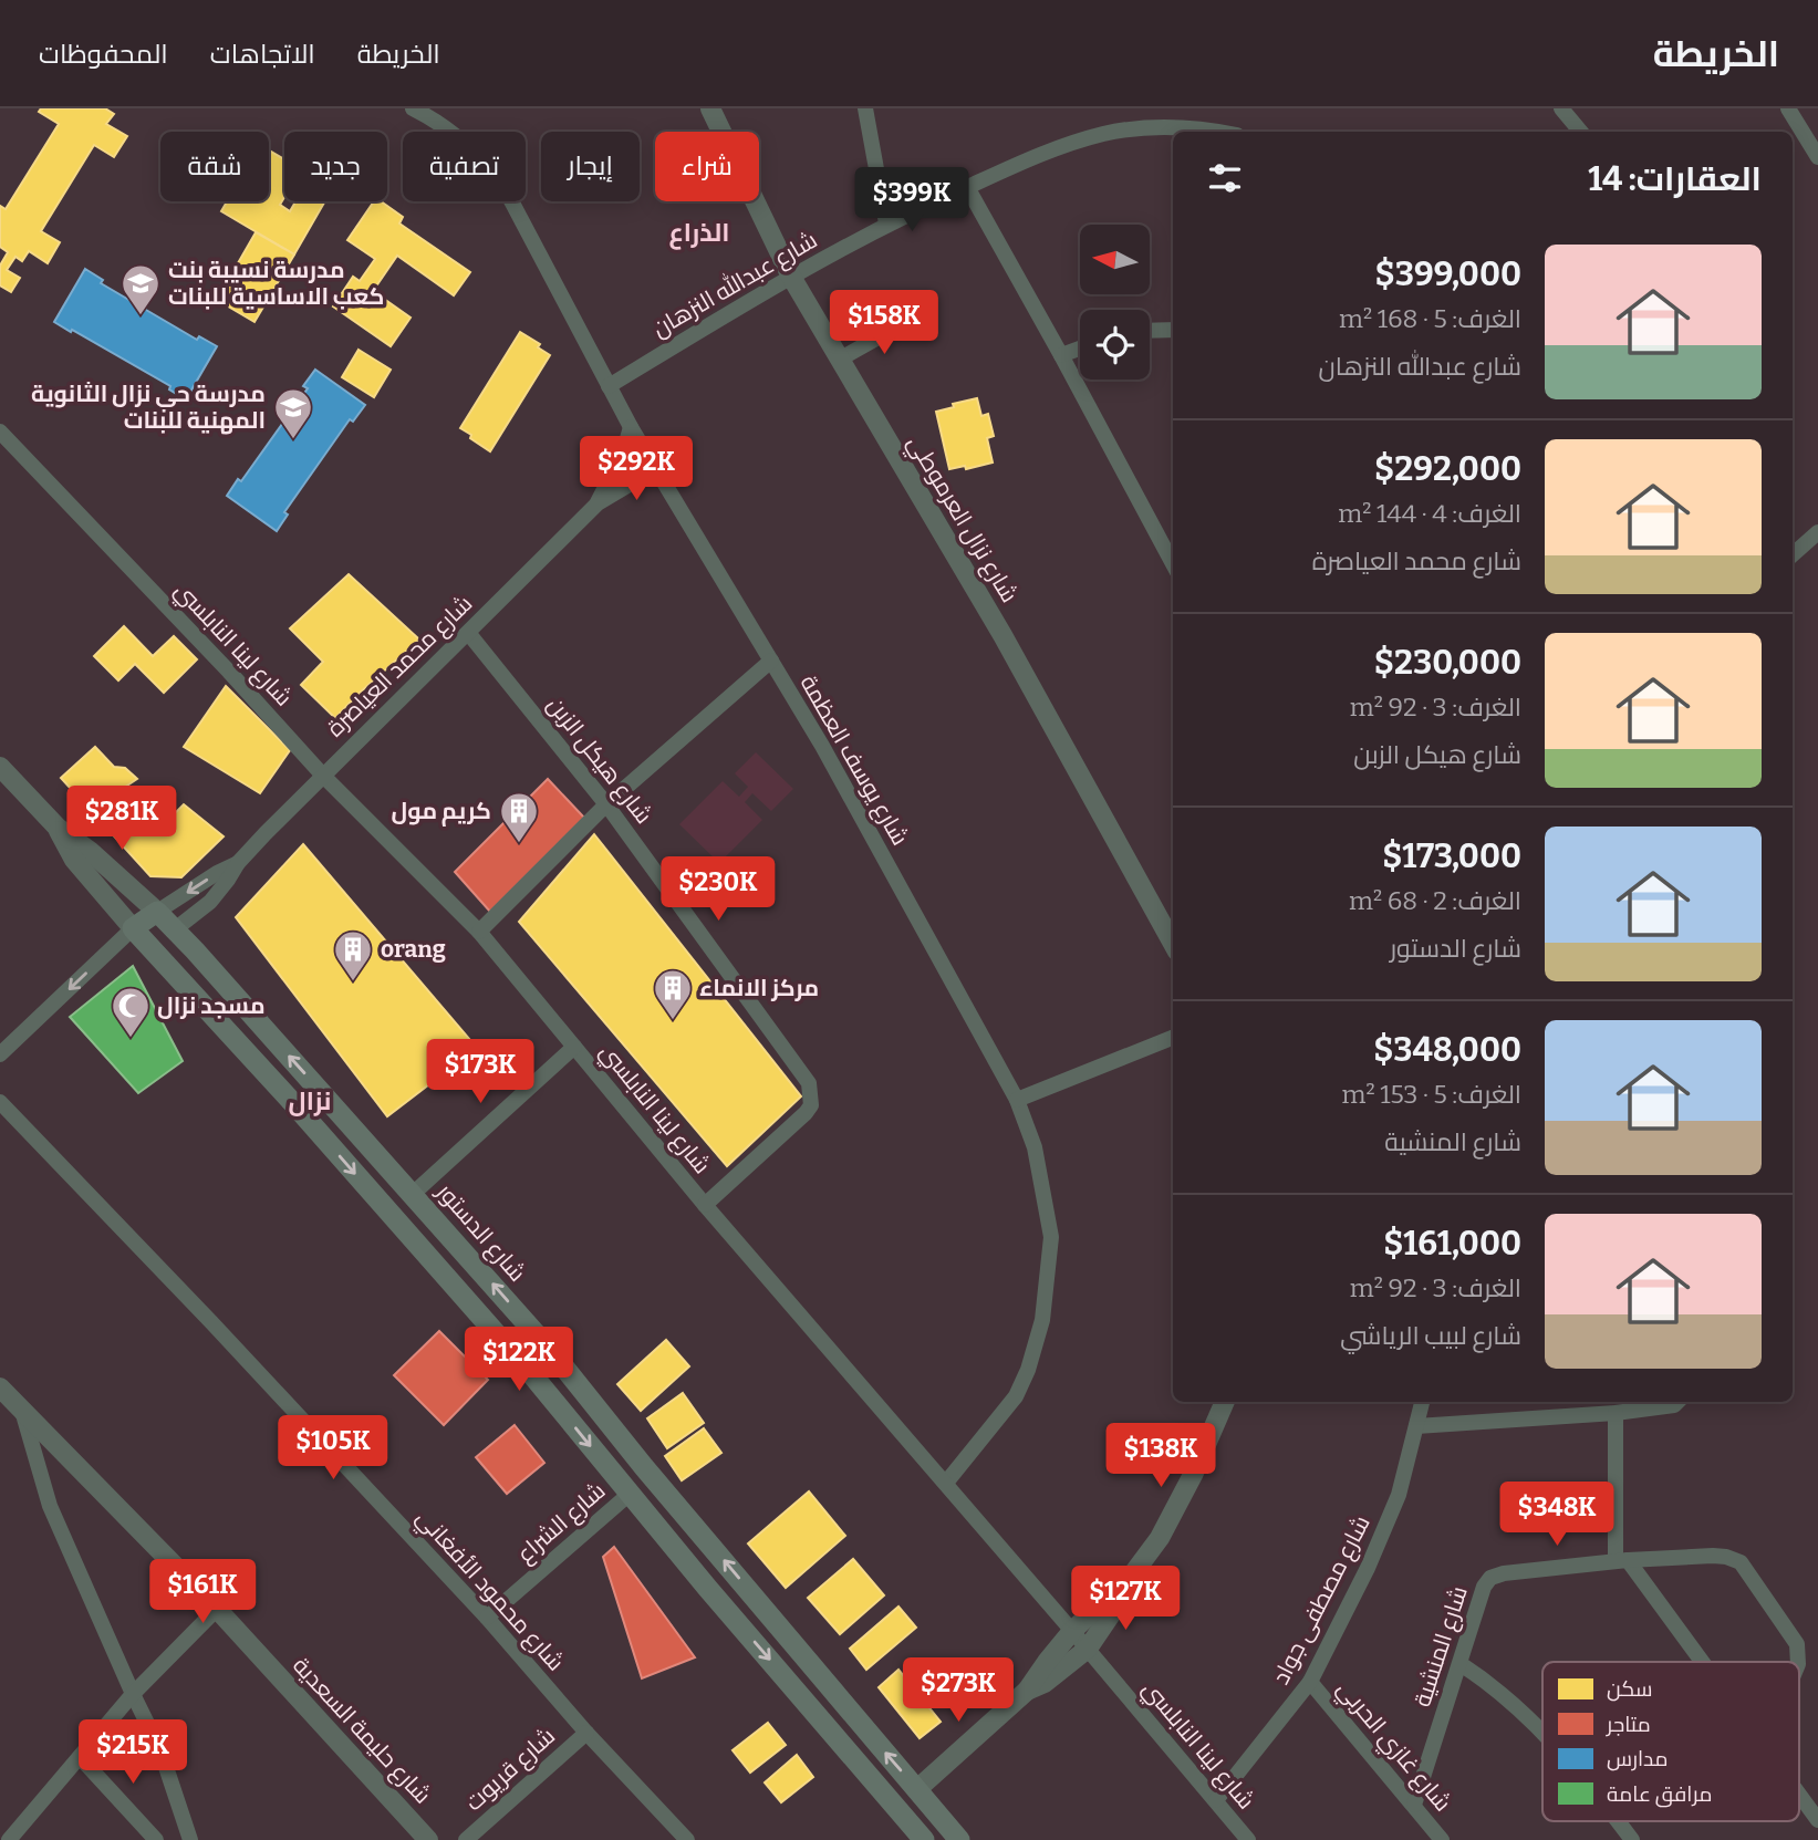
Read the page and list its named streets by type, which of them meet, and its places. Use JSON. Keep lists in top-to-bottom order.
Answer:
{
  "streets": {
    "main road": ["شارع محمد العياصرة", "شارع الدستور"],
    "street": [
      "شارع عبدالله النزهان",
      "شارع نزال العرموطي",
      "شارع لينا النابلسي",
      "شارع هيكل الزبن",
      "شارع يوسف العظمة",
      "شارع الشراع",
      "شارع محمود الأفغاني",
      "شارع مصطفى جواد",
      "شارع المنشية",
      "شارع حليمة السعدية",
      "شارع غازي الحربي",
      "شارع قريوت"
    ]
  },
  "crossings": [
    ["شارع عبدالله النزهان", "شارع نزال العرموطي"],
    ["شارع عبدالله النزهان", "شارع يوسف العظمة"],
    ["شارع لينا النابلسي", "شارع محمد العياصرة"],
    ["شارع لينا النابلسي", "شارع هيكل الزبن"],
    ["شارع لينا النابلسي", "شارع يوسف العظمة"],
    ["شارع لينا النابلسي", "شارع مصطفى جواد"],
    ["شارع محمد العياصرة", "شارع هيكل الزبن"],
    ["شارع محمد العياصرة", "شارع يوسف العظمة"],
    ["شارع محمد العياصرة", "شارع الدستور"],
    ["شارع الدستور", "شارع الشراع"],
    ["شارع الشراع", "شارع محمود الأفغاني"],
    ["شارع محمود الأفغاني", "شارع قريوت"],
    ["شارع مصطفى جواد", "شارع غازي الحربي"],
    ["شارع المنشية", "شارع غازي الحربي"]
  ],
  "districts": ["الذراع", "نزال"],
  "places": {
    "school or university": ["مدرسة نسيبة بنت كعب الاساسية للبنات", "مدرسة حي نزال الثانوية المهنية للبنات"],
    "building": ["كريم مول", "orang", "مركز الانماء"],
    "mosque": ["مسجد نزال"]
  },
  "legend": [
    "سكن",
    "متاجر",
    "مدارس",
    "مرافق عامة"
  ],
  "north": "left",
  "page": {
    "header": "الخريطة",
    "nav": ["الخريطة", "الاتجاهات", "المحفوظات"],
    "chip": [
      "شراء",
      "إيجار",
      "تصفية",
      "جديد",
      "شقة"
    ],
    "heading": "العقارات: 14",
    "price": [
      "$399K",
      "$158K",
      "$292K",
      "$281K",
      "$230K",
      "$173K",
      "$122K",
      "$105K",
      "$138K",
      "$348K",
      "$161K",
      "$127K",
      "$273K",
      "$215K"
    ],
    "list": [
      {
        "name": "$399,000",
        "note": "الغرف: 5 · 168 m² · شارع عبدالله النزهان"
      },
      {
        "name": "$292,000",
        "note": "الغرف: 4 · 144 m² · شارع محمد العياصرة"
      },
      {
        "name": "$230,000",
        "note": "الغرف: 3 · 92 m² · شارع هيكل الزبن"
      },
      {
        "name": "$173,000",
        "note": "الغرف: 2 · 68 m² · شارع الدستور"
      },
      {
        "name": "$348,000",
        "note": "الغرف: 5 · 153 m² · شارع المنشية"
      },
      {
        "name": "$161,000",
        "note": "الغرف: 3 · 92 m² · شارع لبيب الرياشي"
      }
    ]
  }
}
